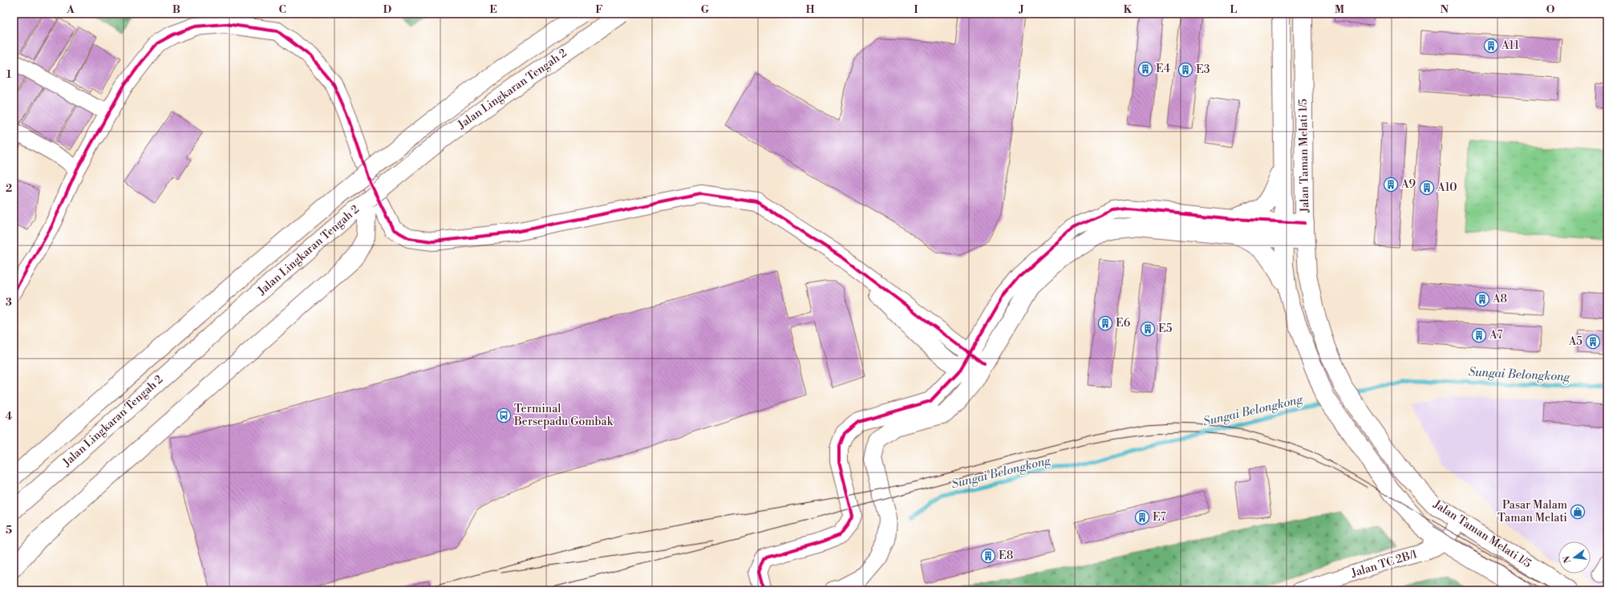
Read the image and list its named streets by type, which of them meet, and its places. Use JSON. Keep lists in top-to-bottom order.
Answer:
{
  "streets": {
    "main road": ["Jalan Lingkaran Tengah 2", "Jalan Taman Melati 1/5"],
    "street": ["Jalan TC 2B/1"]
  },
  "crossings": [
    ["Jalan Taman Melati 1/5", "Jalan TC 2B/1"]
  ],
  "water": ["Sungai Belongkong"],
  "places": {
    "building": [
      "A11",
      "E4",
      "E3",
      "A9",
      "A10",
      "A8",
      "E6",
      "E5",
      "A7",
      "A5",
      "E7",
      "E8"
    ],
    "bus stop": ["Terminal Bersepadu Gombak"],
    "shop": ["Pasar Malam Taman Melati"]
  },
  "north": "left",
  "grid": {
    "columns": [
      "A",
      "B",
      "C",
      "D",
      "E",
      "F",
      "G",
      "H",
      "I",
      "J",
      "K",
      "L",
      "M",
      "N",
      "O"
    ],
    "rows": [
      "1",
      "2",
      "3",
      "4",
      "5"
    ]
  }
}
